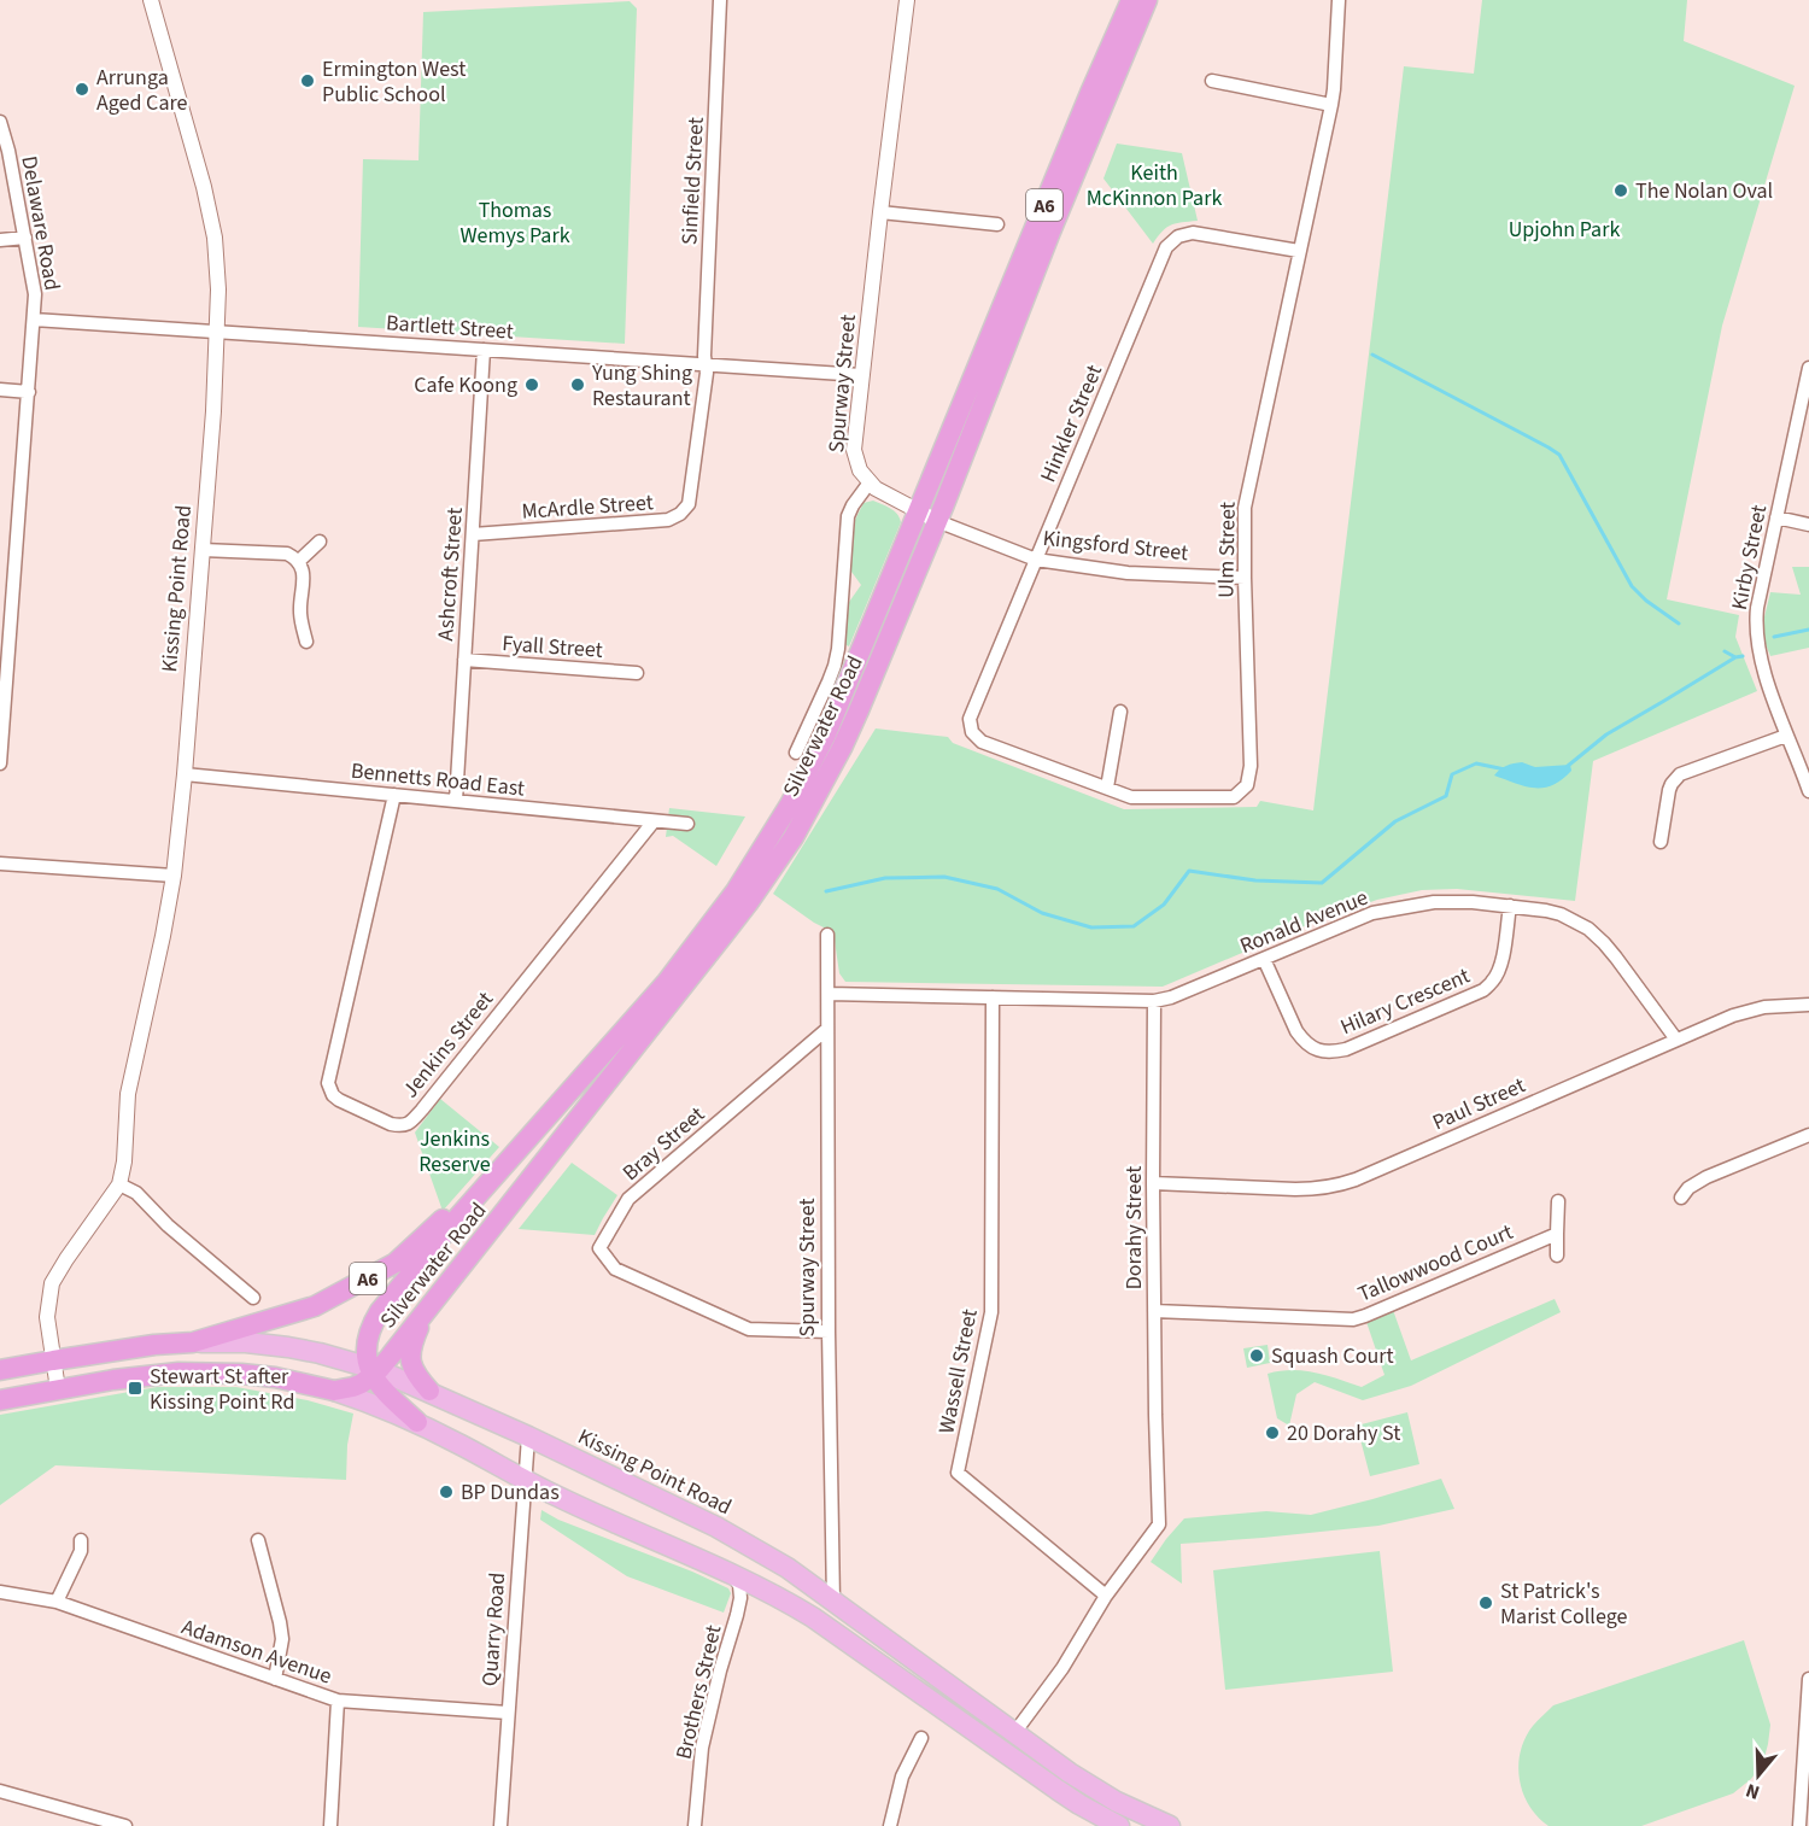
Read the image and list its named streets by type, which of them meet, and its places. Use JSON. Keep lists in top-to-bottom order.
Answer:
{
  "streets": {
    "highway": ["A6", "Kissing Point Road", "Silverwater Road"],
    "street": [
      "Sinfield Street",
      "Delaware Road",
      "Bartlett Street",
      "Spurway Street",
      "Hinkler Street",
      "McArdle Street",
      "Kingsford Street",
      "Ulm Street",
      "Kirby Street",
      "Ashcroft Street",
      "Fyall Street",
      "Bennetts Road East",
      "Ronald Avenue",
      "Hilary Crescent",
      "Jenkins Street",
      "Paul Street",
      "Bray Street",
      "Dorahy Street",
      "Tallowwood Court",
      "Wassell Street",
      "Quarry Road",
      "Adamson Avenue",
      "Brothers Street"
    ]
  },
  "crossings": [
    ["Sinfield Street", "Bartlett Street"],
    ["Sinfield Street", "McArdle Street"],
    ["A6", "Kissing Point Road"],
    ["Delaware Road", "Bartlett Street"],
    ["Bartlett Street", "Spurway Street"],
    ["Bartlett Street", "McArdle Street"],
    ["Bartlett Street", "Ashcroft Street"],
    ["Bartlett Street", "Kissing Point Road"],
    ["Spurway Street", "Kingsford Street"],
    ["Spurway Street", "Kissing Point Road"],
    ["Spurway Street", "Bray Street"],
    ["Hinkler Street", "Kingsford Street"],
    ["Hinkler Street", "Ulm Street"],
    ["McArdle Street", "Ashcroft Street"],
    ["Kingsford Street", "Ulm Street"],
    ["Kingsford Street", "Silverwater Road"],
    ["Ashcroft Street", "Fyall Street"],
    ["Ashcroft Street", "Bennetts Road East"],
    ["Kissing Point Road", "Silverwater Road"],
    ["Kissing Point Road", "Bennetts Road East"],
    ["Kissing Point Road", "Dorahy Street"],
    ["Kissing Point Road", "Quarry Road"],
    ["Bennetts Road East", "Jenkins Street"],
    ["Ronald Avenue", "Hilary Crescent"],
    ["Ronald Avenue", "Paul Street"],
    ["Ronald Avenue", "Dorahy Street"],
    ["Paul Street", "Dorahy Street"],
    ["Dorahy Street", "Tallowwood Court"],
    ["Dorahy Street", "Wassell Street"],
    ["Quarry Road", "Adamson Avenue"]
  ],
  "parks": [
    "Keith McKinnon Park",
    "Thomas Wemys Park",
    "Upjohn Park",
    "Jenkins Reserve"
  ],
  "places": {
    "other": [
      "Ermington West Public School",
      "Arrunga Aged Care",
      "The Nolan Oval",
      "Cafe Koong",
      "Yung Shing Restaurant",
      "Squash Court",
      "20 Dorahy St",
      "BP Dundas",
      "St Patrick's Marist College"
    ],
    "transit": ["Stewart St after Kissing Point Rd"]
  },
  "north": "bottom"
}
